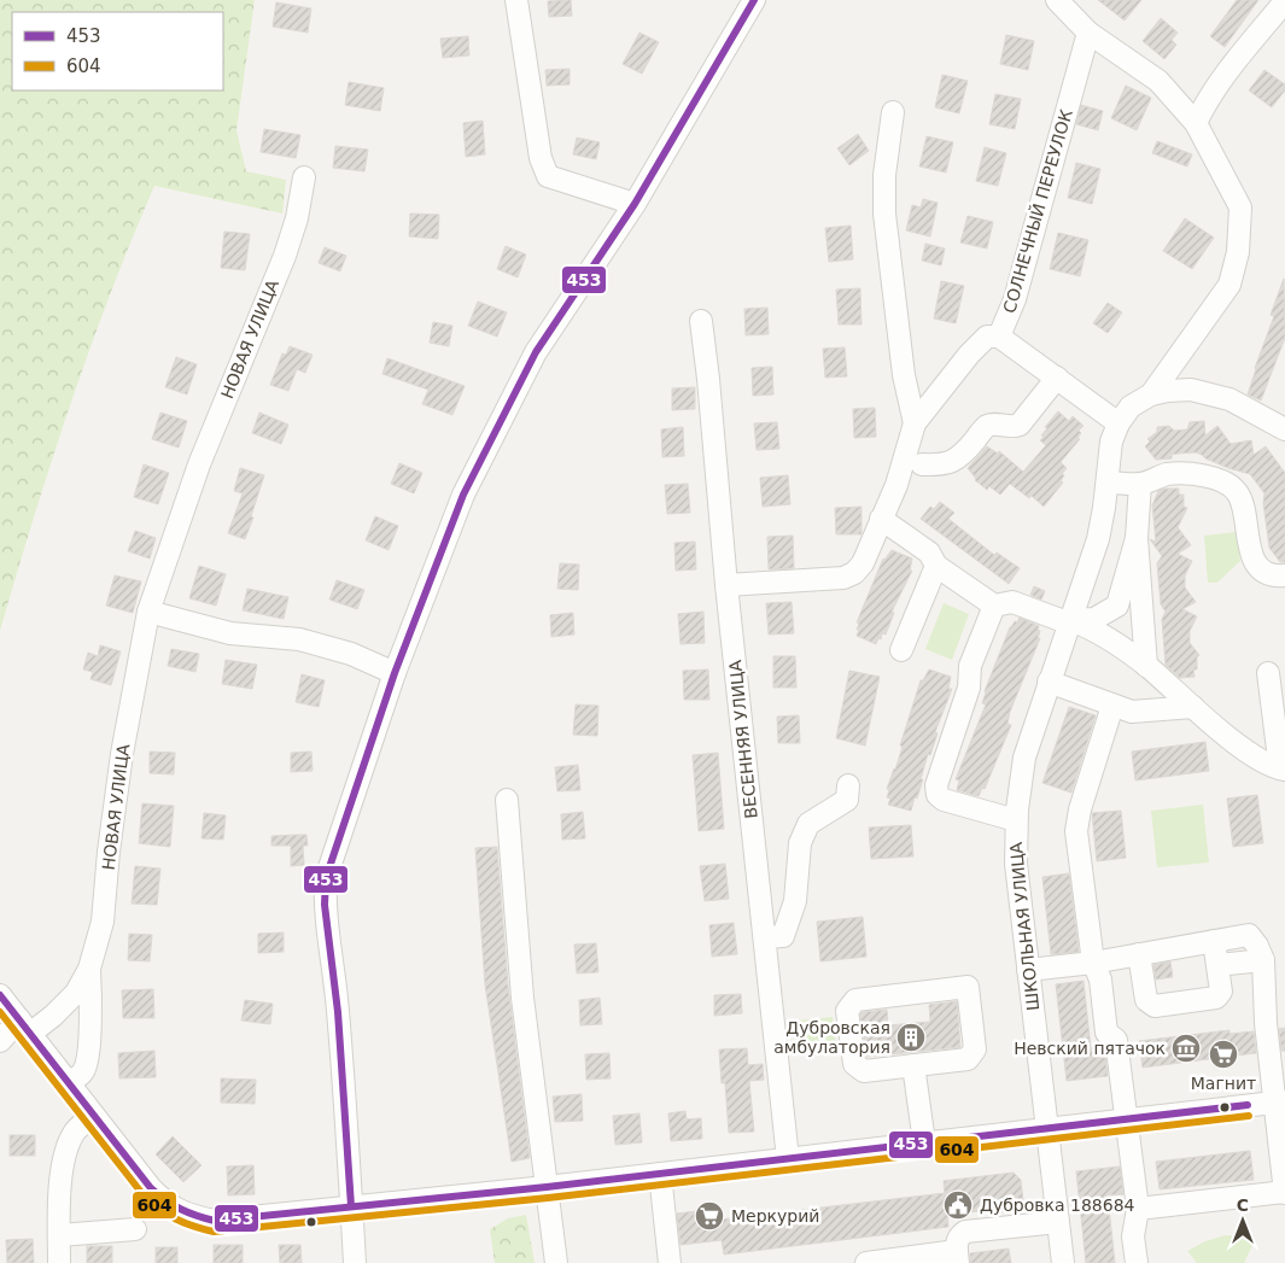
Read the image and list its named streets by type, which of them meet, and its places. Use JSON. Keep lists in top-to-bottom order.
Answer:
{
  "streets": {
    "street": [
      "СОЛНЕЧНЫЙ ПЕРЕУЛОК",
      "НОВАЯ УЛИЦА",
      "ВЕСЕННЯЯ УЛИЦА",
      "ШКОЛЬНАЯ УЛИЦА"
    ]
  },
  "places": {
    "building": ["Дубровская амбулатория"],
    "museum": ["Невский пятачок"],
    "supermarket": ["Магнит", "Меркурий"],
    "public building": ["Дубровка 188684"]
  },
  "lines": ["transit line 453", "transit line 604"],
  "legend": ["453", "604"],
  "north": "top"
}
